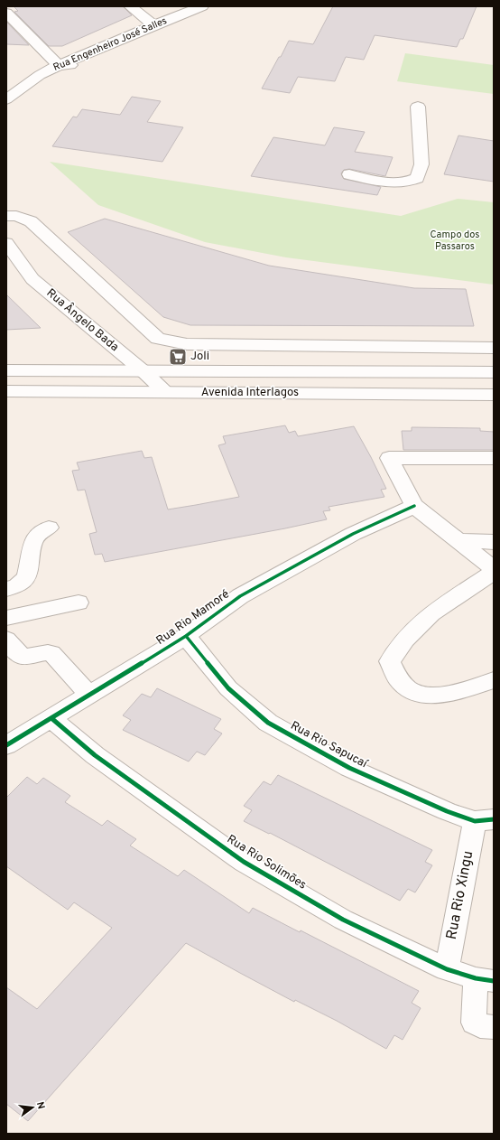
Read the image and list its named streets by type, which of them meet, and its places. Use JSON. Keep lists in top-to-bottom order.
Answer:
{
  "streets": {
    "street": [
      "Rua Engenheiro José Salles",
      "Rua Ângelo Bada",
      "Avenida Interlagos",
      "Rua Rio Mamoré",
      "Rua Rio Sapucaí",
      "Rua Rio Solimões",
      "Rua Rio Xingu"
    ]
  },
  "crossings": [
    ["Rua Ângelo Bada", "Avenida Interlagos"],
    ["Rua Rio Mamoré", "Rua Rio Sapucaí"],
    ["Rua Rio Mamoré", "Rua Rio Solimões"],
    ["Rua Rio Sapucaí", "Rua Rio Xingu"],
    ["Rua Rio Solimões", "Rua Rio Xingu"]
  ],
  "parks": ["Campo dos Passaros"],
  "places": {
    "supermarket": ["Joli"]
  },
  "north": "right"
}
